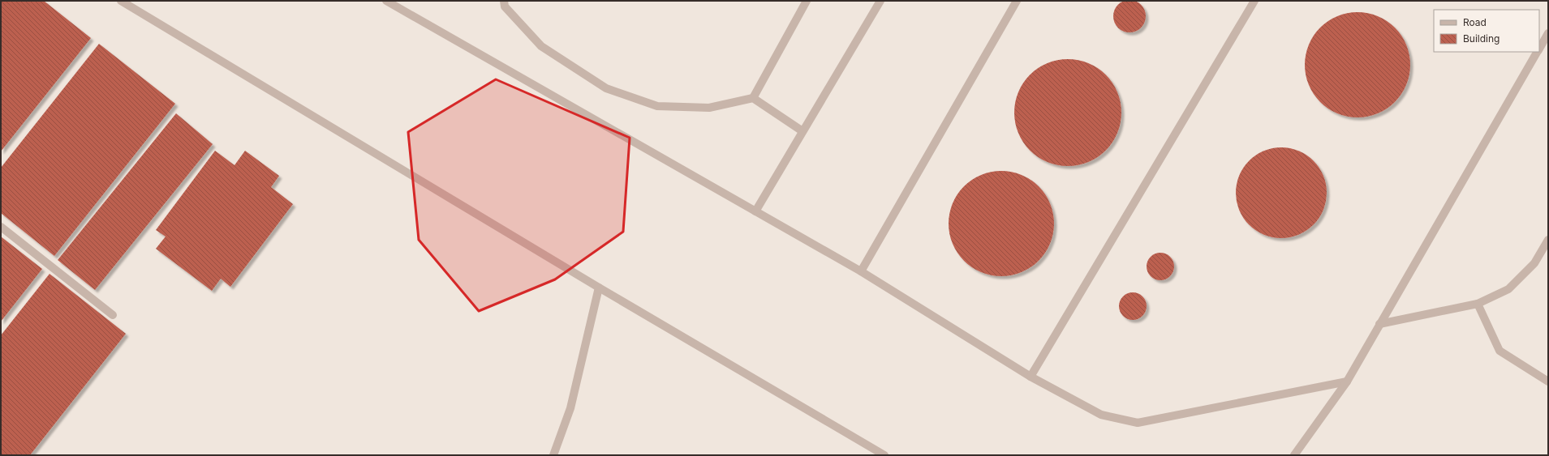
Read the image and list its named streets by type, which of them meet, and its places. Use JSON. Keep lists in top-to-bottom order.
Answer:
{
  "legend": ["Road", "Building"]
}
